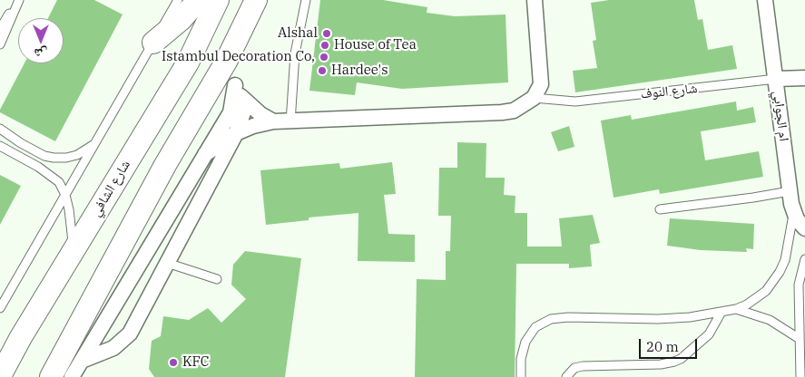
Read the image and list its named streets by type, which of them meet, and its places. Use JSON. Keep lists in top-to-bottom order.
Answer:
{
  "streets": {
    "main road": ["شارع الشافي"],
    "street": ["شارع النوف", "ام الجوابي"]
  },
  "crossings": [
    ["شارع النوف", "ام الجوابي"]
  ],
  "places": [
    "Alshal",
    "House of Tea",
    "Istambul Decoration Co,",
    "Hardee's",
    "KFC"
  ],
  "scale_bar": "20 m",
  "north": "bottom"
}
